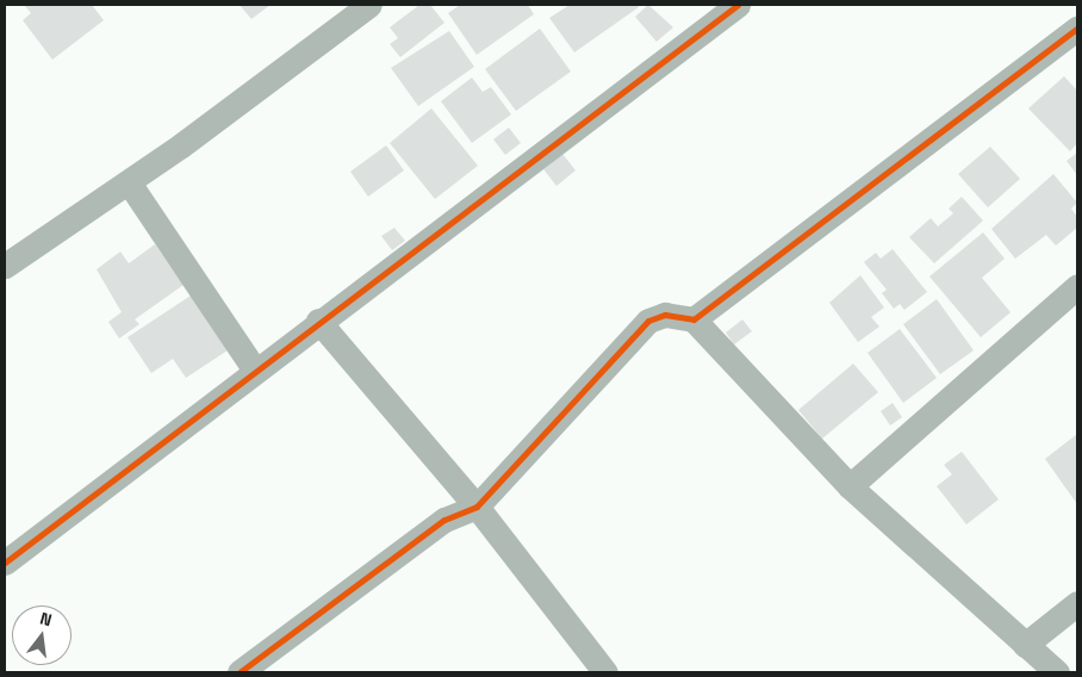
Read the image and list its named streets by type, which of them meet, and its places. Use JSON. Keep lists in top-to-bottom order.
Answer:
{
  "north": "top"
}
